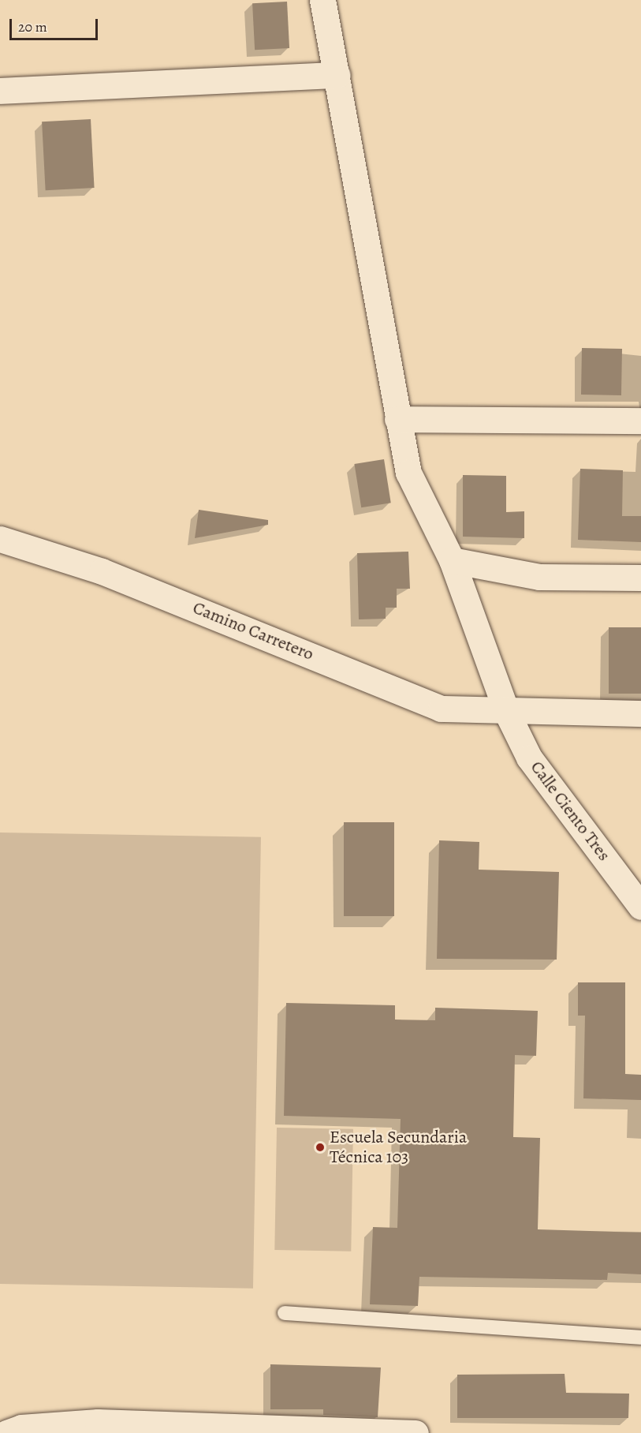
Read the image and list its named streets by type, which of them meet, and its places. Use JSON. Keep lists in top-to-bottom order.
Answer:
{
  "streets": {
    "street": ["Camino Carretero", "Calle Ciento Tres"]
  },
  "crossings": [
    ["Camino Carretero", "Calle Ciento Tres"]
  ],
  "places": ["Escuela Secundaria Técnica 103"],
  "scale_bar": "20 m"
}
